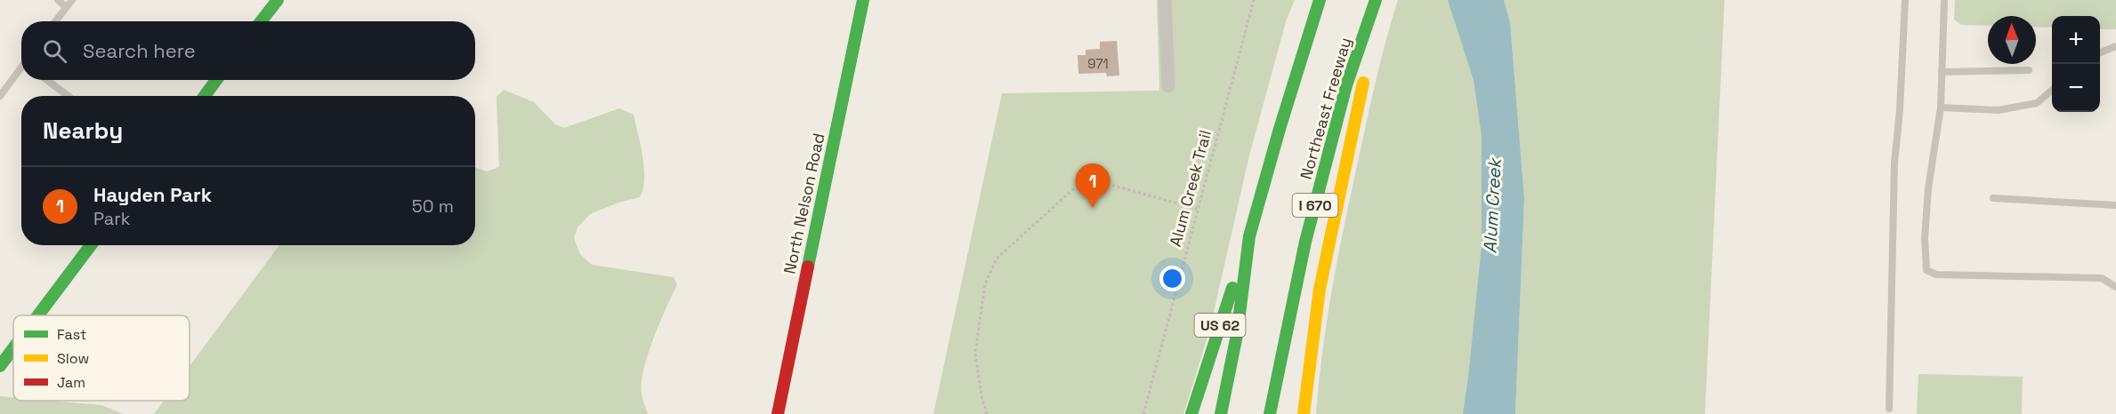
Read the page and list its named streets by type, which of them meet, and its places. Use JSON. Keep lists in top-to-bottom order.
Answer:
{
  "streets": {
    "main road": [
      "Northeast Freeway",
      "North Nelson Road",
      "I 670",
      "US 62"
    ],
    "path": ["Alum Creek Trail"]
  },
  "water": ["Alum Creek"],
  "house_numbers": ["971"],
  "legend": ["Fast", "Slow", "Jam"],
  "north": "top",
  "page": {
    "map_buttons": ["+", "−"],
    "search": "Search here",
    "heading": "Nearby",
    "pins": "1",
    "list": [
      {
        "mark": "1",
        "name": "Hayden Park",
        "note": "Park",
        "value": "50 m"
      }
    ]
  }
}
